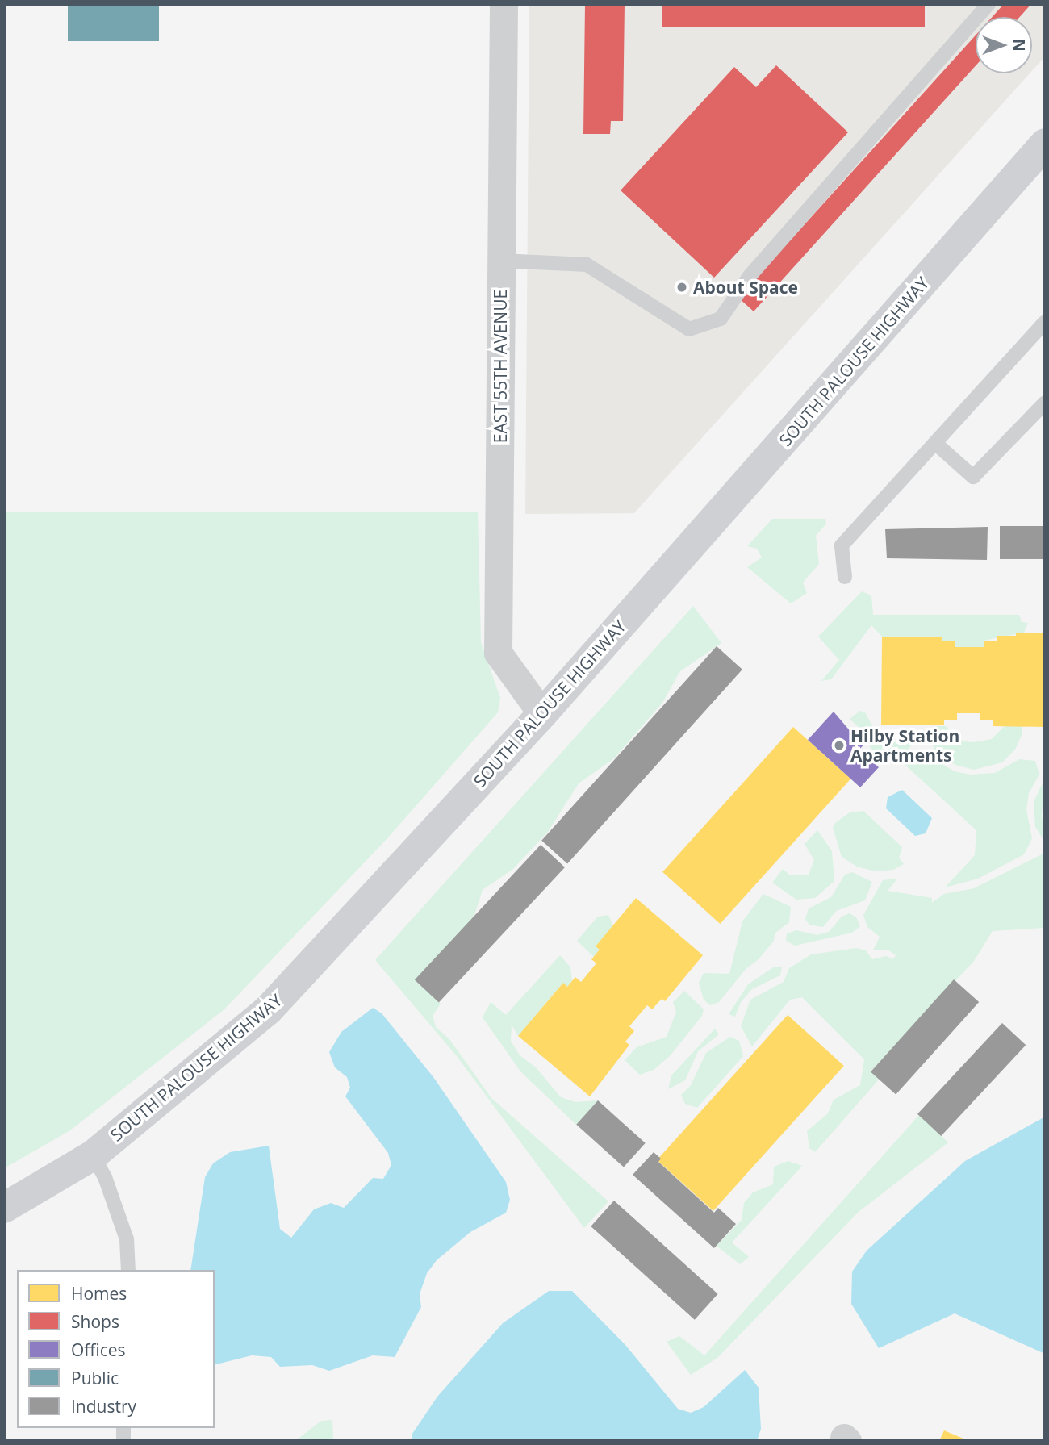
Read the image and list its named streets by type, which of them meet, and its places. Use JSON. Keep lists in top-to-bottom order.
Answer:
{
  "streets": {
    "main road": ["SOUTH PALOUSE HIGHWAY"],
    "street": ["EAST 55TH AVENUE"]
  },
  "crossings": [
    ["SOUTH PALOUSE HIGHWAY", "EAST 55TH AVENUE"]
  ],
  "places": ["About Space", "Hilby Station Apartments"],
  "legend": [
    "Homes",
    "Shops",
    "Offices",
    "Public",
    "Industry"
  ],
  "north": "right"
}
